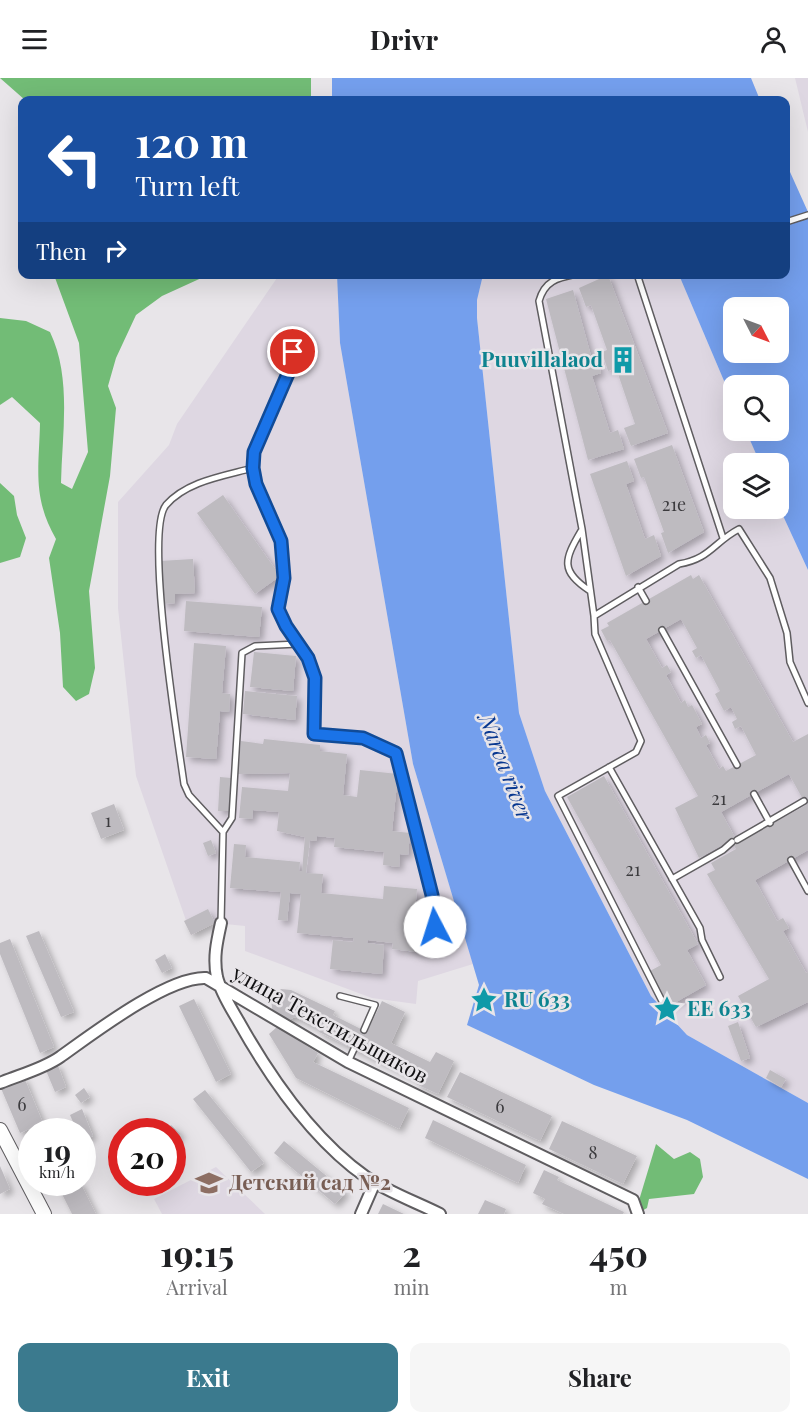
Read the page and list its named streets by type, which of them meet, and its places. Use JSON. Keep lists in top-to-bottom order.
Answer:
{
  "streets": {
    "street": ["улица Текстильщиков"]
  },
  "water": ["Narva river"],
  "places": {
    "building": ["Puuvillalaod"],
    "place": ["RU 633", "EE 633"],
    "school or university": ["Детский сад №2"]
  },
  "house_numbers": [
    "21e",
    "21",
    "1",
    "21",
    "6",
    "6",
    "8"
  ],
  "north": "bottom right",
  "page": {
    "header": "Drivr",
    "turn": ["120 m", "Turn left"],
    "then": "Then",
    "speed": "19 km/h",
    "limit": "20",
    "eta": [
      "19:15",
      "Arrival",
      "2",
      "min",
      "450",
      "m"
    ],
    "buttons": ["Exit", "Share"]
  }
}
